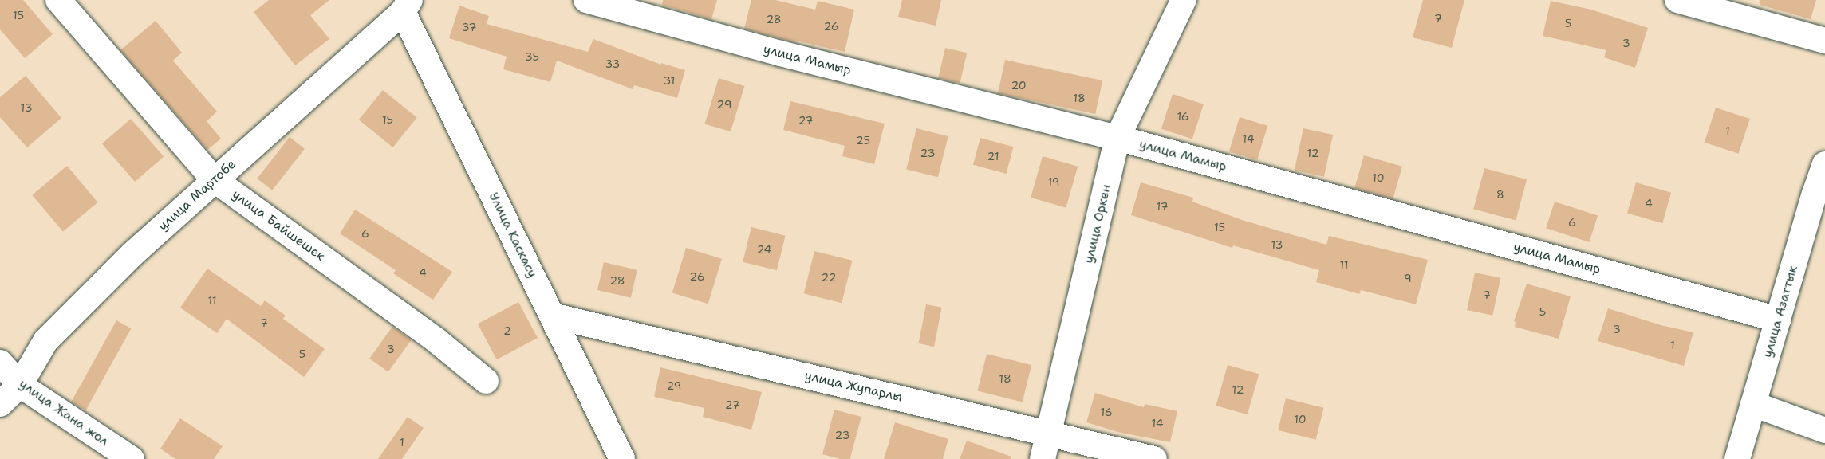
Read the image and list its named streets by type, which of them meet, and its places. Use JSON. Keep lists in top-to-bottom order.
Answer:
{
  "streets": {
    "street": [
      "улица Мамыр",
      "улица Мартобе",
      "улица Оркен",
      "улица Байшешек",
      "Улица Каскасу",
      "улица Азаттык",
      "улица Жупарлы",
      "улица Жана жол"
    ]
  },
  "crossings": [
    ["улица Мамыр", "улица Оркен"],
    ["улица Мамыр", "улица Азаттык"],
    ["улица Мартобе", "улица Байшешек"],
    ["улица Мартобе", "Улица Каскасу"],
    ["улица Мартобе", "улица Жана жол"],
    ["улица Оркен", "улица Жупарлы"],
    ["Улица Каскасу", "улица Жупарлы"]
  ],
  "house_numbers": [
    "15",
    "7",
    "28",
    "5",
    "26",
    "37",
    "3",
    "35",
    "33",
    "31",
    "20",
    "18",
    "29",
    "13",
    "16",
    "15",
    "27",
    "1",
    "14",
    "25",
    "23",
    "12",
    "21",
    "10",
    "19",
    "8",
    "4",
    "17",
    "6",
    "15",
    "6",
    "13",
    "24",
    "11",
    "4",
    "26",
    "22",
    "9",
    "28",
    "7",
    "11",
    "5",
    "7",
    "3",
    "2",
    "1",
    "3",
    "5",
    "18",
    "29",
    "12",
    "27",
    "16",
    "10",
    "14",
    "23",
    "1"
  ]
}
